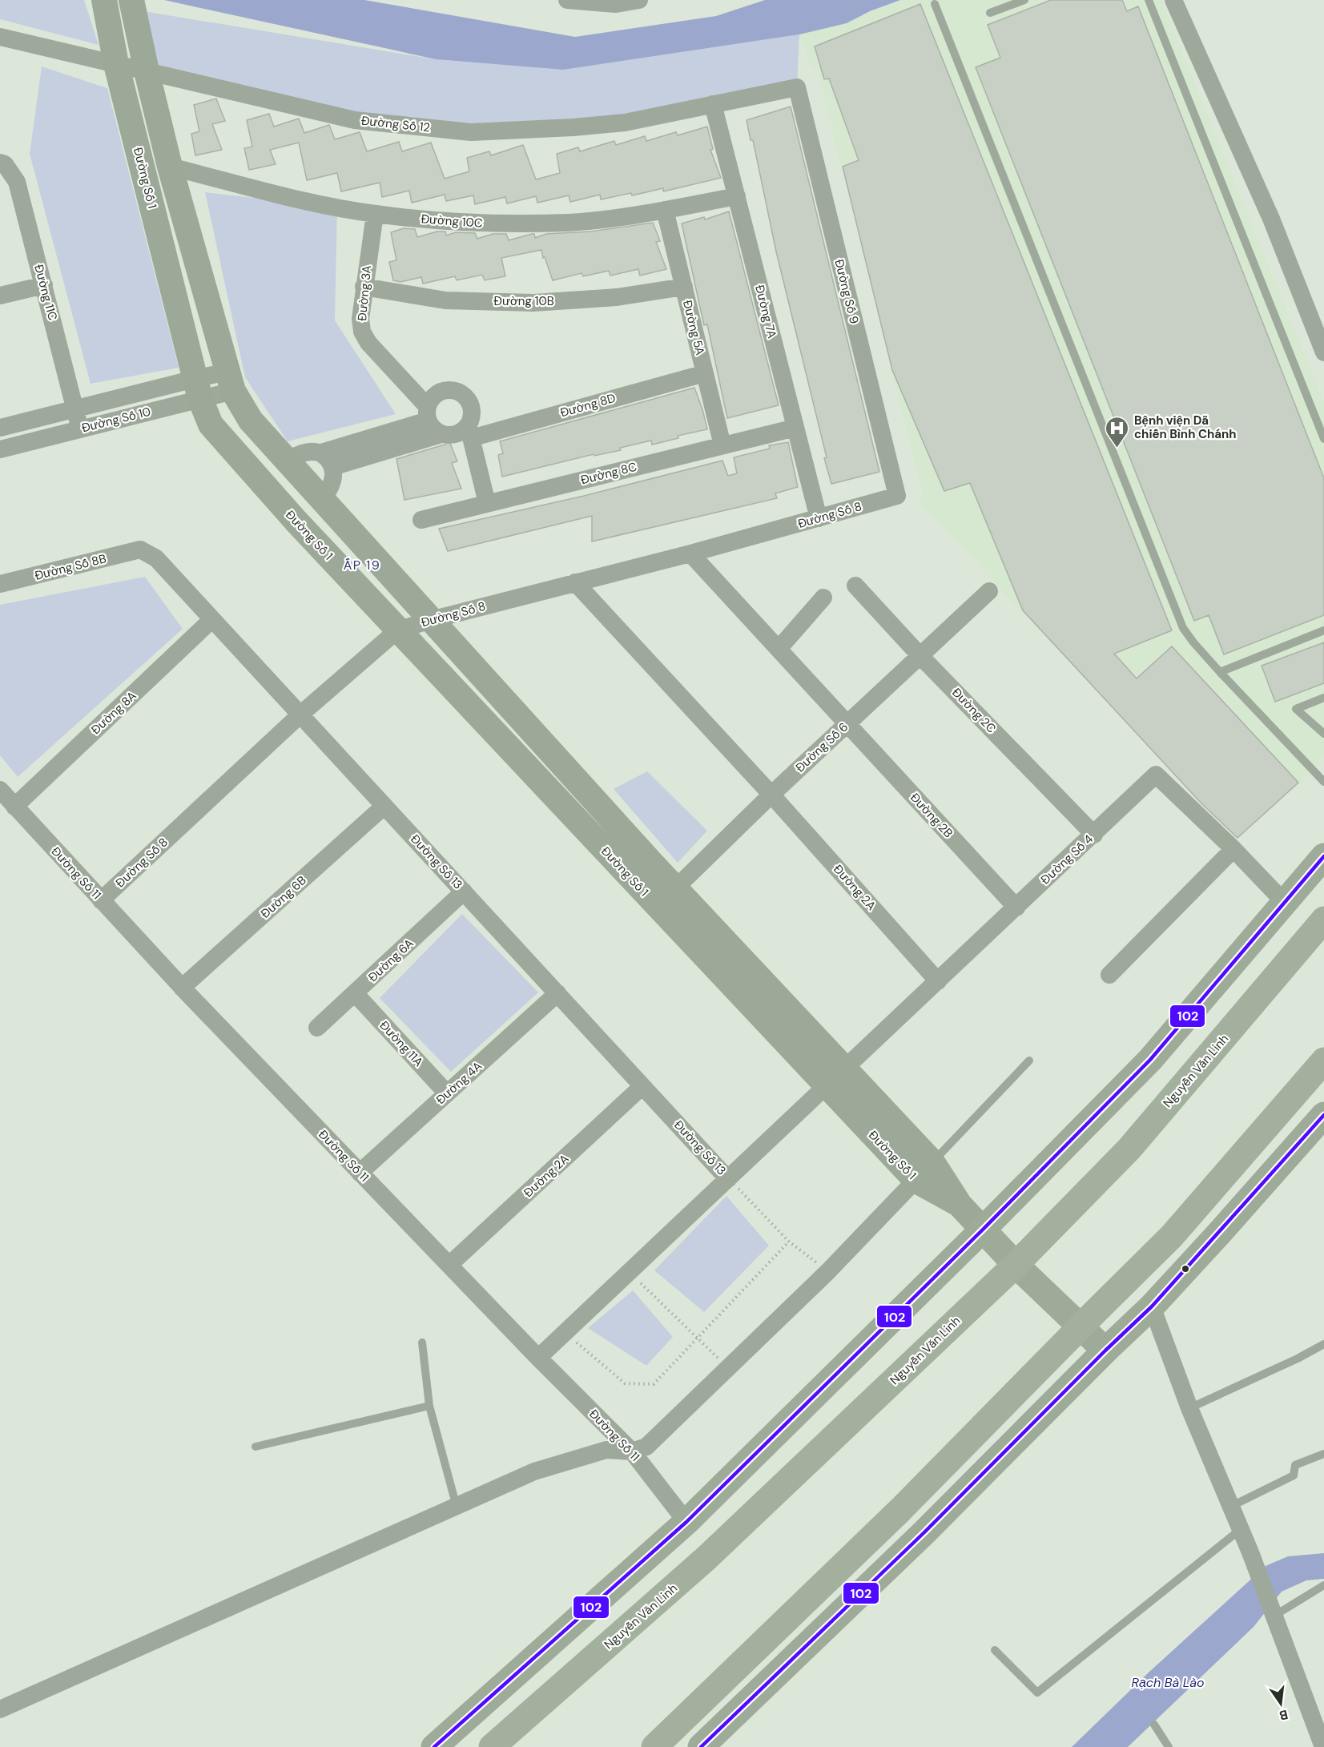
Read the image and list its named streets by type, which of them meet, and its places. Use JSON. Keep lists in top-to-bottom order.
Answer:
{
  "streets": {
    "highway": ["Nguyễn Văn Linh"],
    "street": [
      "Đường Số 12",
      "Đường Số 1",
      "Đường 10C",
      "Đường Số 9",
      "Đường 11C",
      "Đường 3A",
      "Đường 10B",
      "Đường 7A",
      "Đường 5A",
      "Đường 8D",
      "Đường Số 10",
      "Đường 8C",
      "Đường Số 8",
      "Đường Số 8B",
      "Đường 2C",
      "Đường 8A",
      "Đường Số 6",
      "Đường 2B",
      "Đường Số 4",
      "Đường Số 13",
      "Đường Số 11",
      "Đường 2A",
      "Đường 6B",
      "Đường 6A",
      "Đường 11A",
      "Đường 4A"
    ]
  },
  "crossings": [
    ["Đường Số 12", "Đường Số 1"],
    ["Đường Số 12", "Đường Số 9"],
    ["Đường Số 12", "Đường 7A"],
    ["Đường Số 1", "Đường 10C"],
    ["Đường Số 1", "Đường Số 10"],
    ["Đường Số 1", "Đường Số 8"],
    ["Đường Số 1", "Đường Số 6"],
    ["Đường Số 1", "Đường Số 4"],
    ["Đường 10C", "Đường 3A"],
    ["Đường 10C", "Đường 7A"],
    ["Đường 10C", "Đường 5A"],
    ["Đường Số 9", "Đường Số 8"],
    ["Đường 11C", "Đường Số 10"],
    ["Đường 3A", "Đường 10B"],
    ["Đường 3A", "Đường 8D"],
    ["Đường 10B", "Đường 5A"],
    ["Đường 7A", "Đường 8C"],
    ["Đường 7A", "Đường Số 8"],
    ["Đường 5A", "Đường 8D"],
    ["Đường 5A", "Đường 8C"],
    ["Đường Số 8", "Đường 2B"],
    ["Đường Số 8", "Đường Số 13"],
    ["Đường Số 8", "Đường Số 11"],
    ["Đường Số 8", "Đường 2A"],
    ["Đường Số 8B", "Đường Số 13"],
    ["Đường 2C", "Đường Số 6"],
    ["Đường 2C", "Đường Số 4"],
    ["Đường 8A", "Đường Số 13"],
    ["Đường 8A", "Đường Số 11"],
    ["Đường Số 6", "Đường 2B"],
    ["Đường Số 6", "Đường 2A"],
    ["Đường 2B", "Đường Số 4"],
    ["Đường Số 4", "Đường Số 13"],
    ["Đường Số 4", "Đường Số 11"],
    ["Đường Số 4", "Đường 2A"],
    ["Đường Số 13", "Đường 2A"],
    ["Đường Số 13", "Đường 6B"],
    ["Đường Số 13", "Đường 6A"],
    ["Đường Số 13", "Đường 4A"],
    ["Đường Số 11", "Đường 2A"],
    ["Đường Số 11", "Đường 6B"],
    ["Đường Số 11", "Đường 4A"],
    ["Đường 6A", "Đường 11A"],
    ["Đường 11A", "Đường 4A"]
  ],
  "districts": ["ẤP 19"],
  "water": ["Rạch Bà Lào"],
  "places": {
    "hospital": ["Bệnh viện Dã chiến Bình Chánh"]
  },
  "lines": ["transit line 102"],
  "north": "bottom"
}
